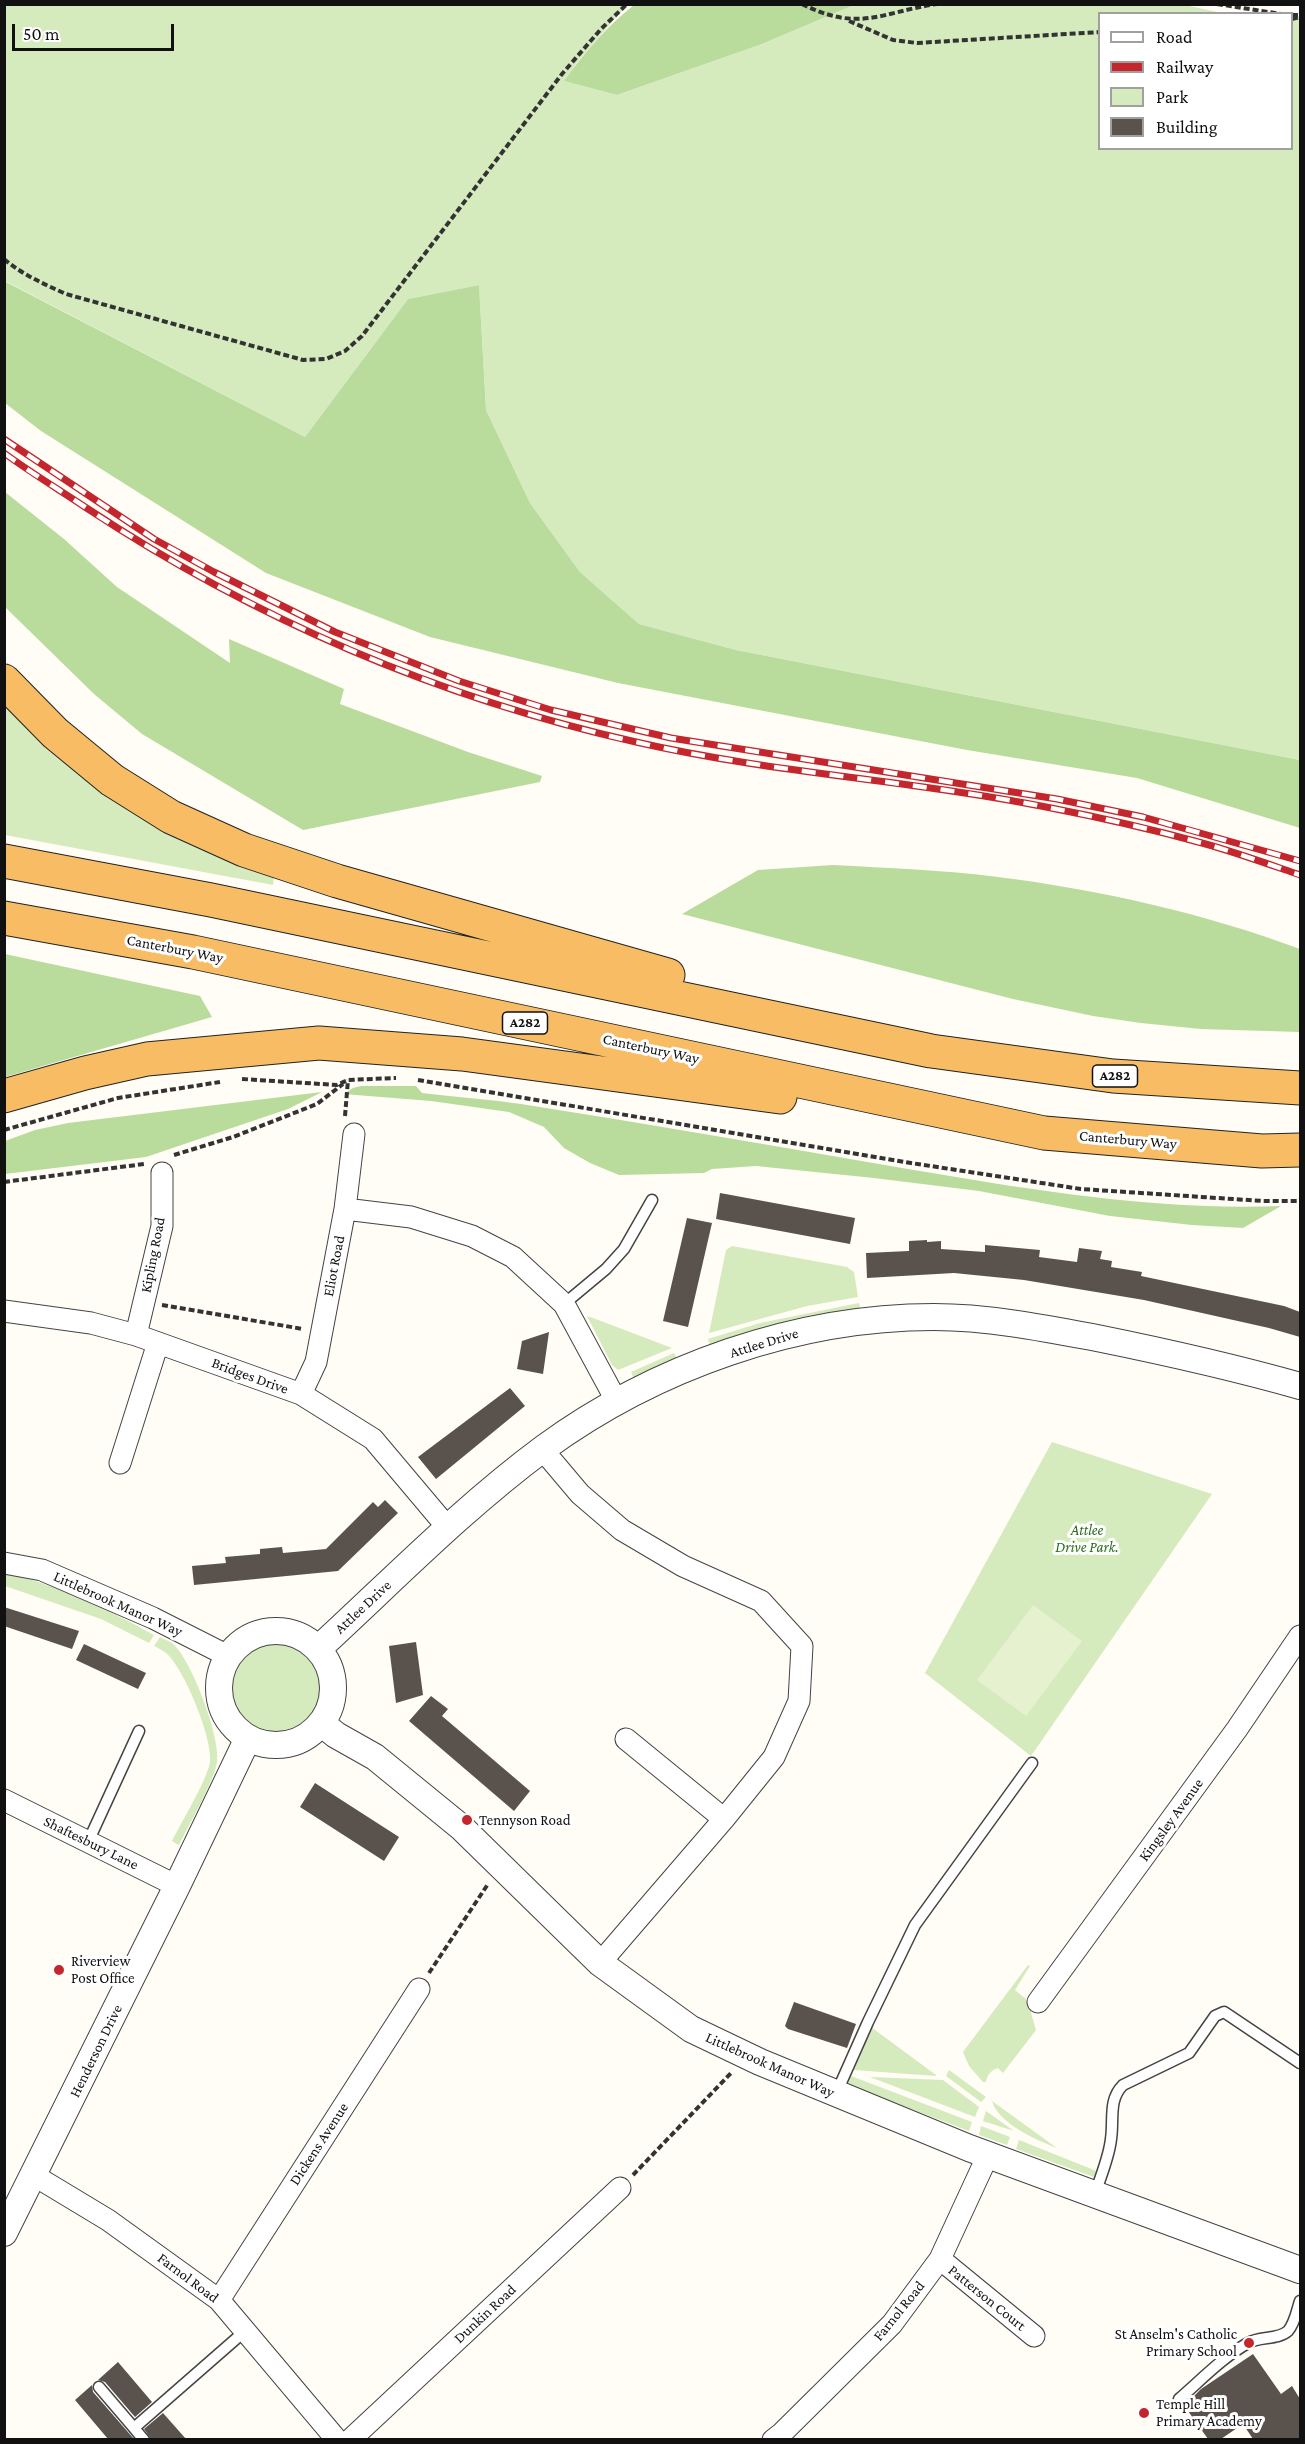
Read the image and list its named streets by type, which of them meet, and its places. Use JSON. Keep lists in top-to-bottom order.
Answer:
{
  "streets": {
    "highway": ["Canterbury Way", "A282"],
    "street": [
      "Kipling Road",
      "Eliot Road",
      "Attlee Drive",
      "Bridges Drive",
      "Littlebrook Manor Way",
      "Kingsley Avenue",
      "Shaftesbury Lane",
      "Henderson Drive",
      "Dickens Avenue",
      "Farnol Road",
      "Patterson Court",
      "Dunkin Road"
    ]
  },
  "crossings": [
    ["Canterbury Way", "A282"],
    ["Kipling Road", "Bridges Drive"],
    ["Eliot Road", "Bridges Drive"],
    ["Attlee Drive", "Bridges Drive"],
    ["Attlee Drive", "Littlebrook Manor Way"],
    ["Attlee Drive", "Henderson Drive"],
    ["Littlebrook Manor Way", "Henderson Drive"],
    ["Littlebrook Manor Way", "Farnol Road"],
    ["Shaftesbury Lane", "Henderson Drive"],
    ["Henderson Drive", "Farnol Road"],
    ["Dickens Avenue", "Farnol Road"],
    ["Farnol Road", "Patterson Court"]
  ],
  "parks": ["Attlee Drive Park."],
  "places": [
    "Tennyson Road",
    "Riverview Post Office",
    "St Anselm's Catholic Primary School",
    "Temple Hill Primary Academy"
  ],
  "legend": [
    "Road",
    "Railway",
    "Park",
    "Building"
  ],
  "scale_bar": "50 m"
}
